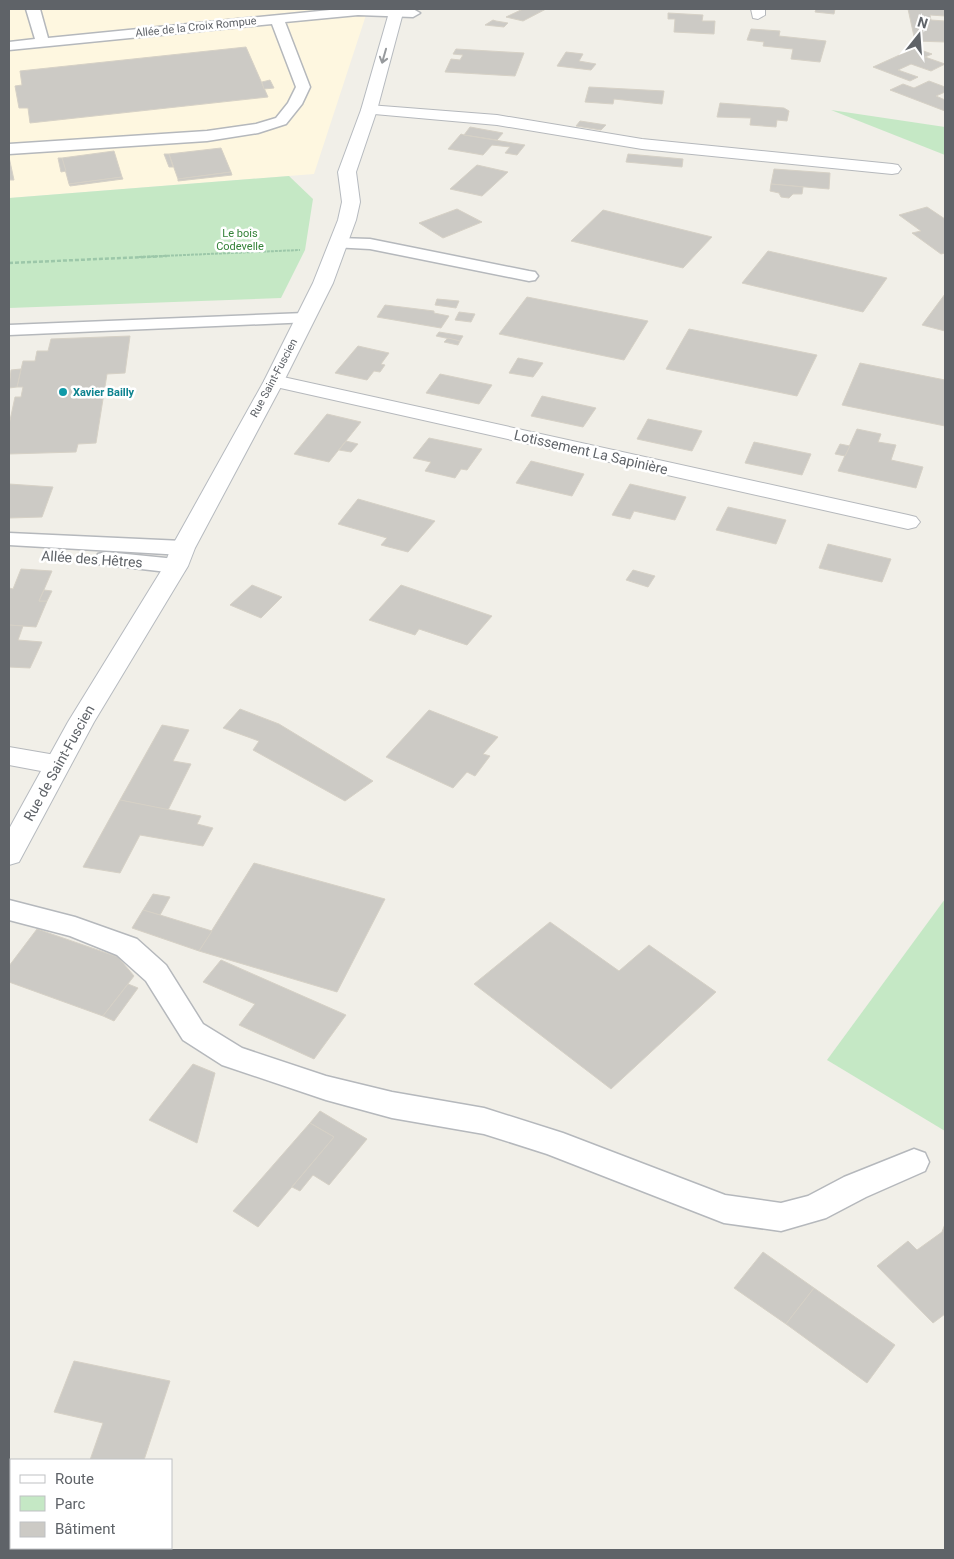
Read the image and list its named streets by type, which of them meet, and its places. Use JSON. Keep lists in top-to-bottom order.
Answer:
{
  "streets": {
    "main road": ["Rue Saint-Fuscien", "Lotissement La Sapinière", "Rue de Saint-Fuscien"],
    "lane": ["Allée de la Croix Rompue", "Allée des Hêtres"]
  },
  "crossings": [
    ["Allée de la Croix Rompue", "Rue Saint-Fuscien"],
    ["Rue Saint-Fuscien", "Lotissement La Sapinière"],
    ["Rue Saint-Fuscien", "Allée des Hêtres"],
    ["Rue Saint-Fuscien", "Rue de Saint-Fuscien"]
  ],
  "parks": ["Le bois Codevelle"],
  "places": ["Xavier Bailly"],
  "legend": ["Route", "Parc", "Bâtiment"],
  "north": "top"
}
